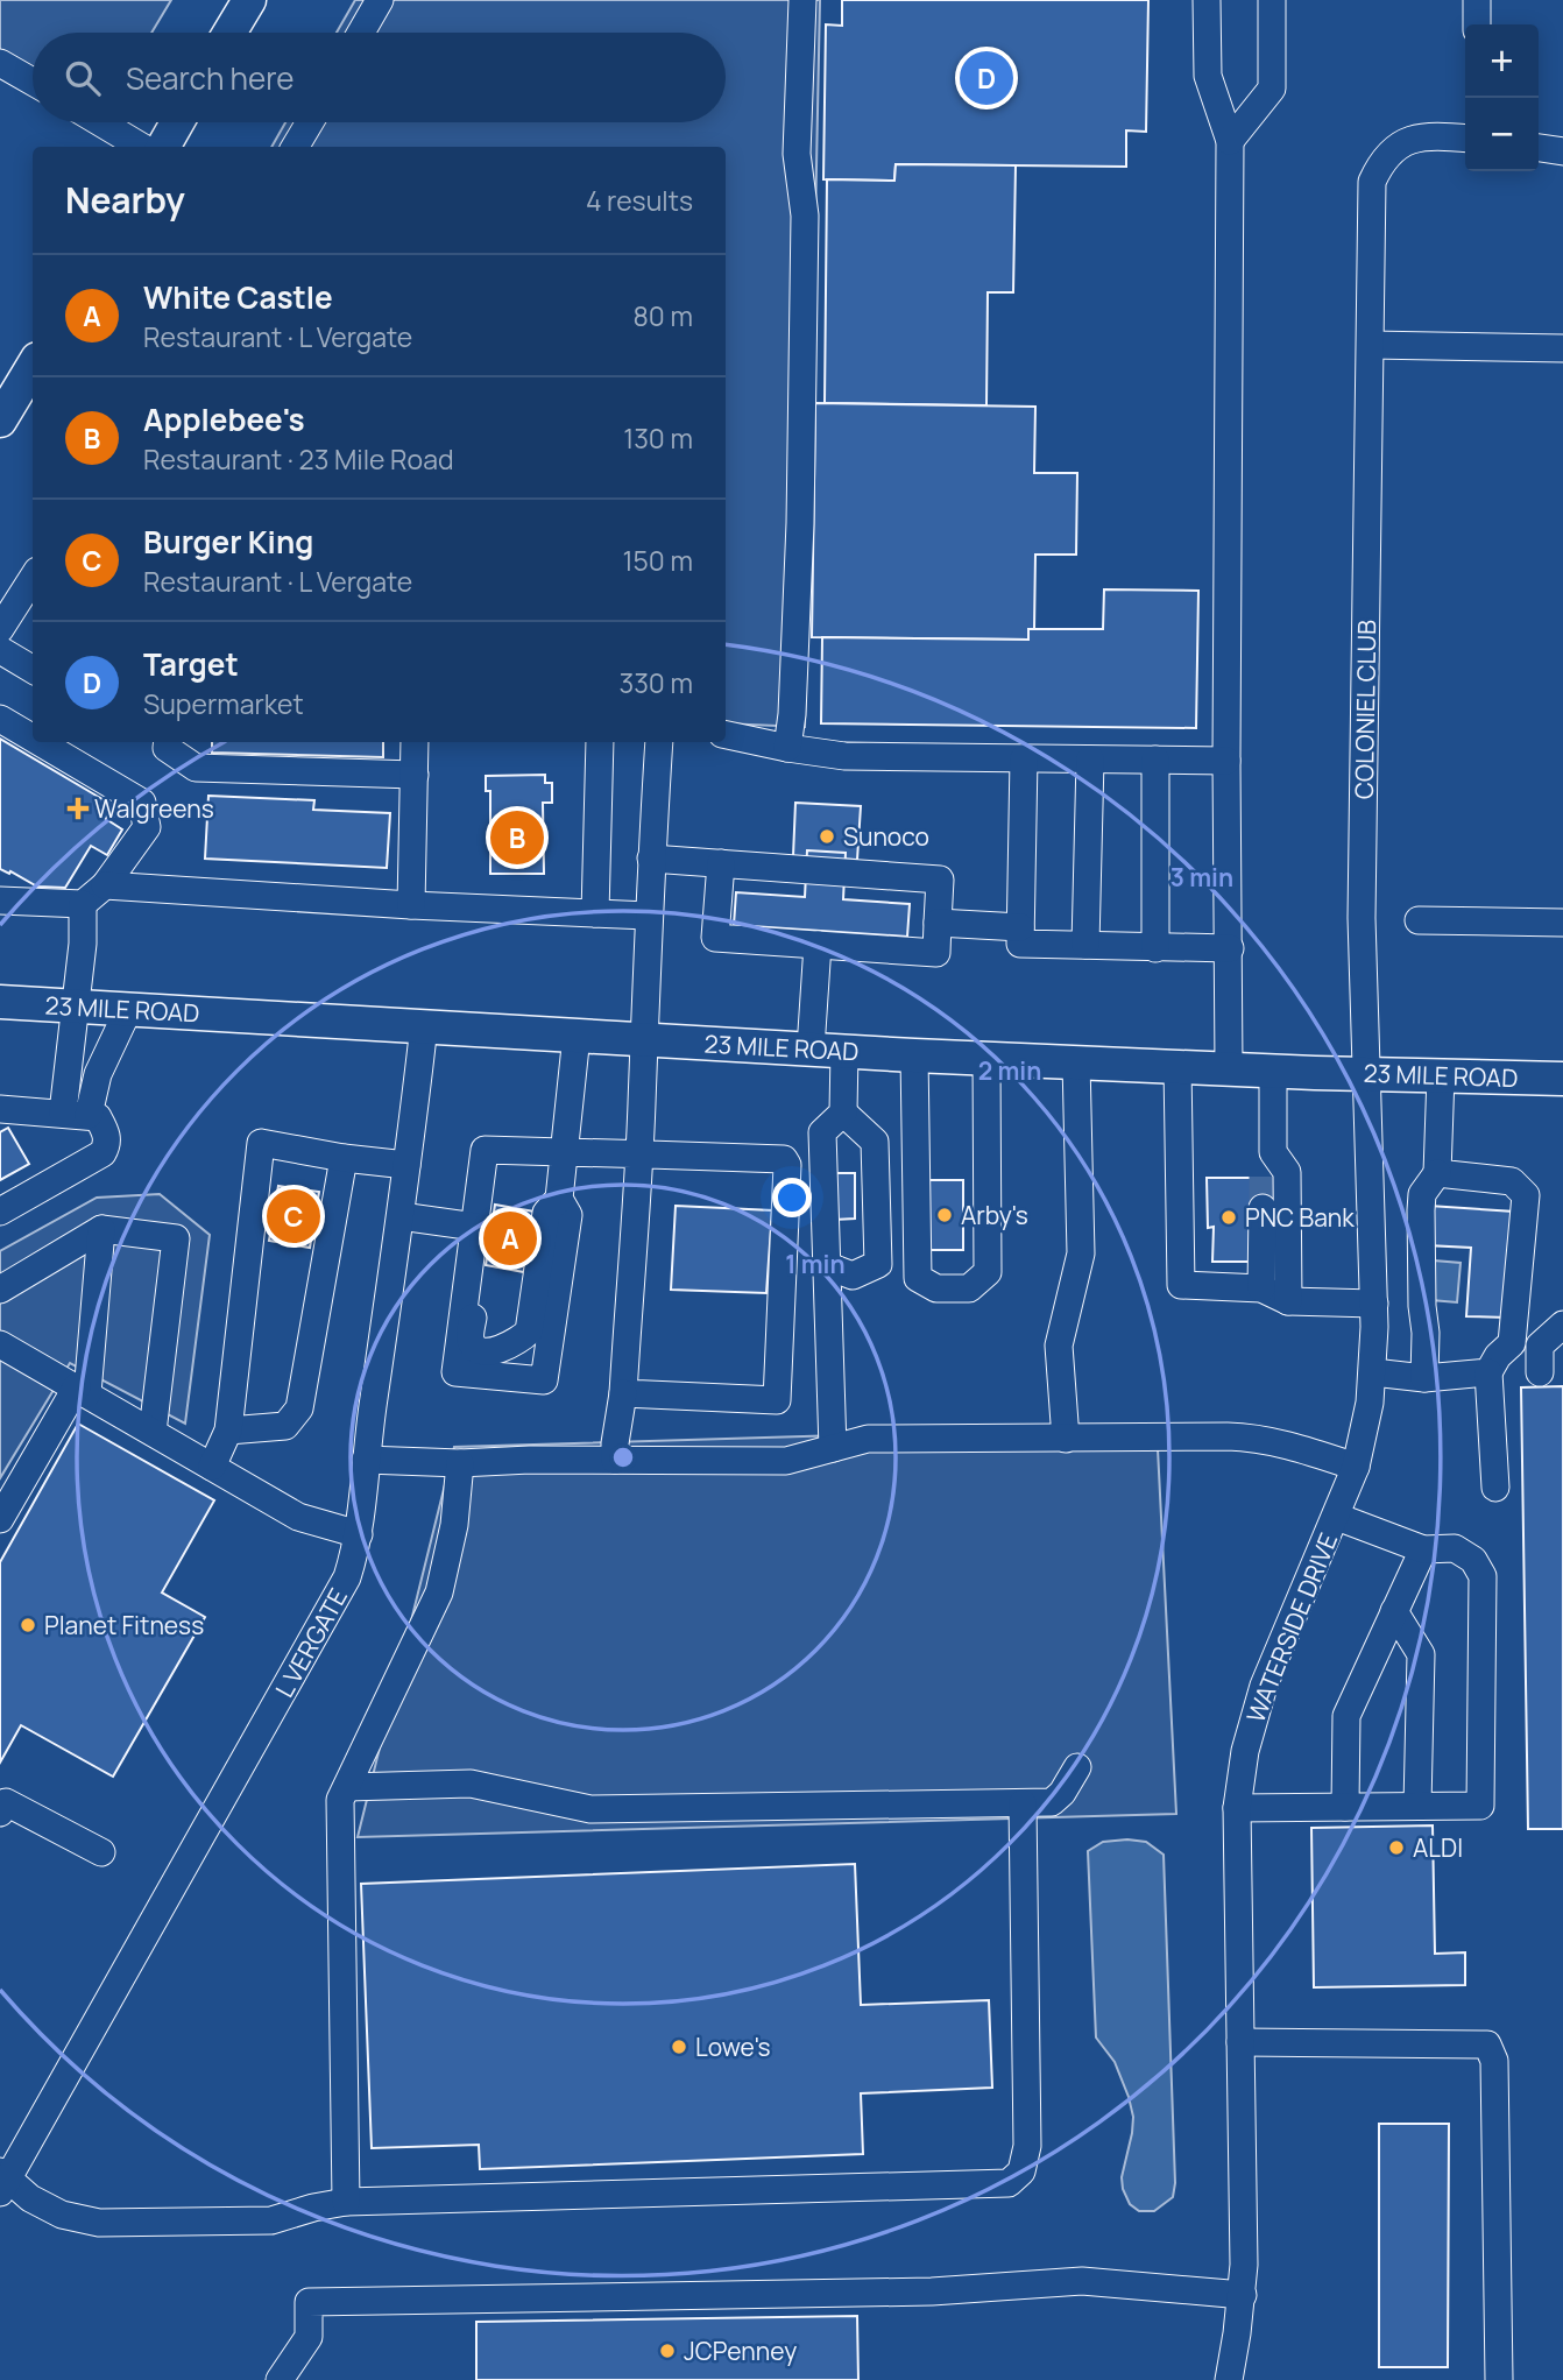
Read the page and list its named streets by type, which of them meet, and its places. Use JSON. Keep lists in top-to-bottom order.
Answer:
{
  "streets": {
    "main road": ["23 MILE ROAD"],
    "street": ["COLONIEL CLUB", "WATERSIDE DRIVE", "L VERGATE"]
  },
  "crossings": [
    ["COLONIEL CLUB", "23 MILE ROAD"],
    ["COLONIEL CLUB", "WATERSIDE DRIVE"],
    ["23 MILE ROAD", "WATERSIDE DRIVE"],
    ["23 MILE ROAD", "L VERGATE"]
  ],
  "places": {
    "health": ["Walgreens"],
    "other": [
      "Sunoco",
      "Arby's",
      "PNC Bank",
      "Planet Fitness",
      "ALDI",
      "Lowe's",
      "JCPenney"
    ]
  },
  "page": {
    "map_buttons": ["+", "−"],
    "search": "Search here",
    "pins": [
      "D",
      "B",
      "C",
      "A"
    ],
    "heading": ["Nearby", "4 results"],
    "list": [
      {
        "mark": "A",
        "name": "White Castle",
        "note": "Restaurant · L Vergate",
        "value": "80 m"
      },
      {
        "mark": "B",
        "name": "Applebee's",
        "note": "Restaurant · 23 Mile Road",
        "value": "130 m"
      },
      {
        "mark": "C",
        "name": "Burger King",
        "note": "Restaurant · L Vergate",
        "value": "150 m"
      },
      {
        "mark": "D",
        "name": "Target",
        "note": "Supermarket",
        "value": "330 m"
      }
    ]
  },
  "rings": ["3 min", "2 min", "1 min"]
}
